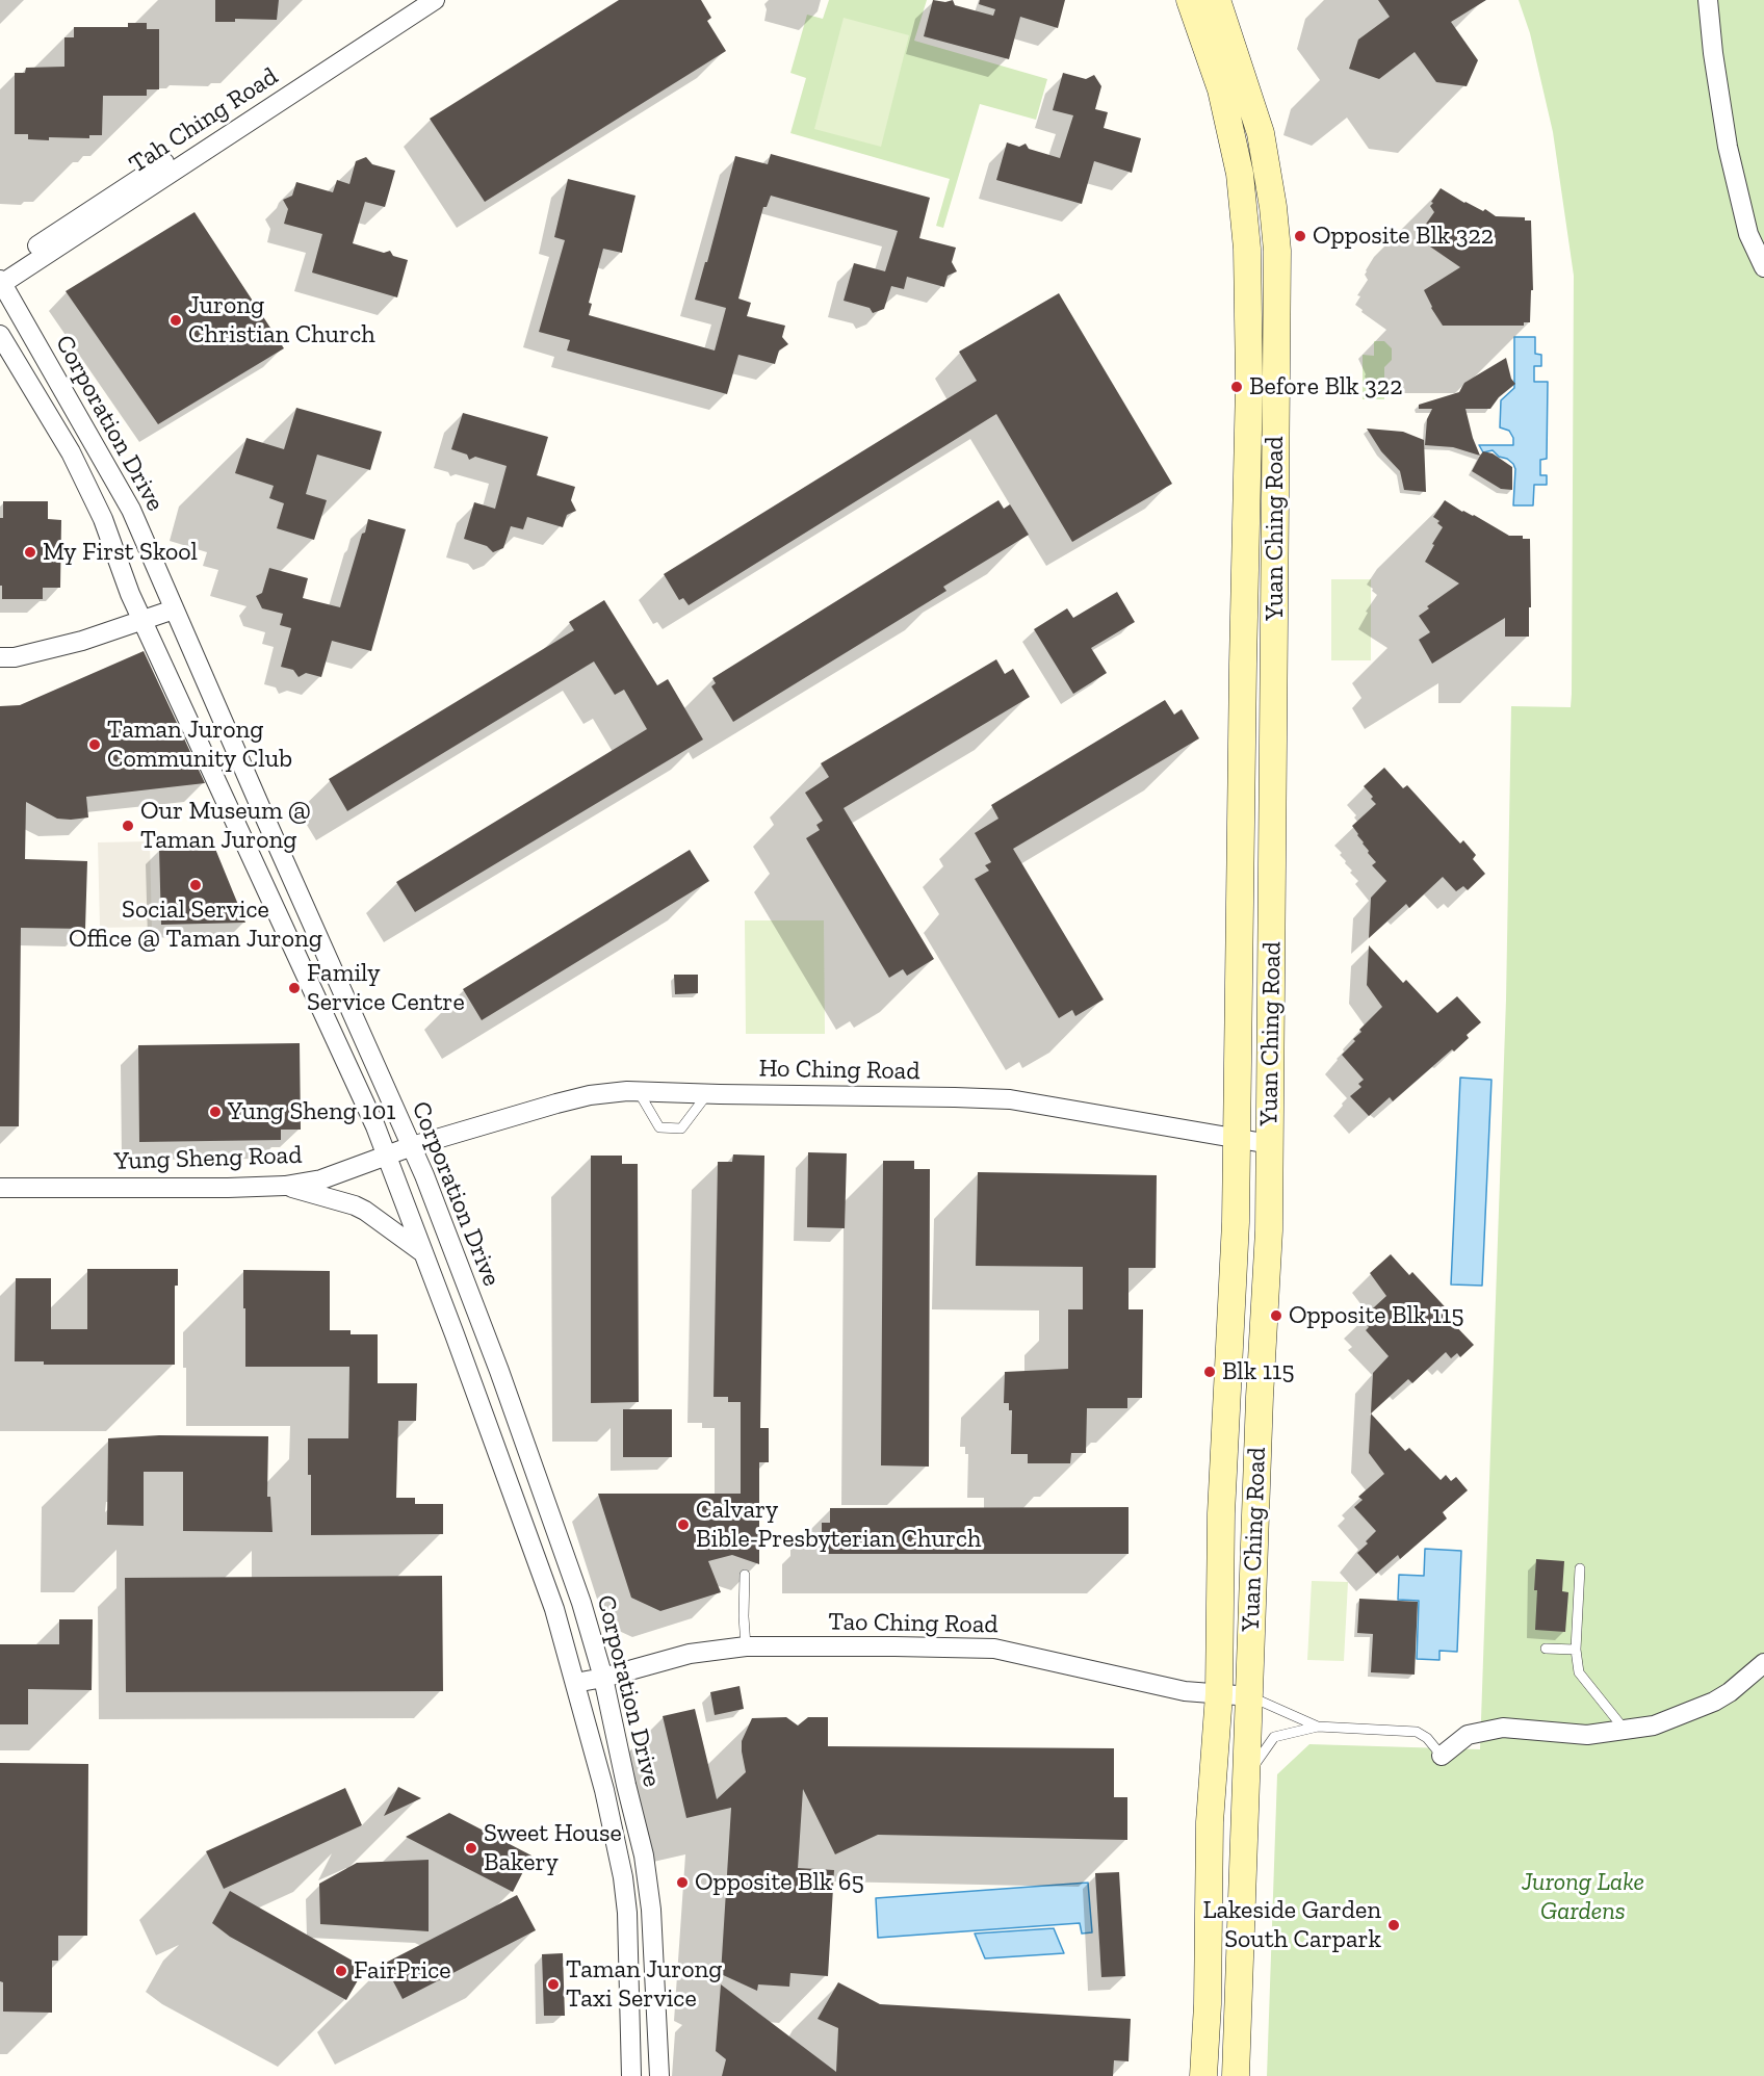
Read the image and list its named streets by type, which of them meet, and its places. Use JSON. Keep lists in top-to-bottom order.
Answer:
{
  "streets": {
    "street": [
      "Tah Ching Road",
      "Corporation Drive",
      "Yuan Ching Road",
      "Ho Ching Road",
      "Yung Sheng Road",
      "Tao Ching Road"
    ]
  },
  "crossings": [
    ["Tah Ching Road", "Corporation Drive"],
    ["Corporation Drive", "Ho Ching Road"],
    ["Corporation Drive", "Yung Sheng Road"],
    ["Corporation Drive", "Tao Ching Road"],
    ["Yuan Ching Road", "Ho Ching Road"],
    ["Yuan Ching Road", "Tao Ching Road"],
    ["Ho Ching Road", "Yung Sheng Road"]
  ],
  "parks": ["Jurong Lake Gardens"],
  "places": [
    "Opposite Blk 322",
    "Jurong Christian Church",
    "Before Blk 322",
    "My First Skool",
    "Taman Jurong Community Club",
    "Our Museum @ Taman Jurong",
    "Social Service Office @ Taman Jurong",
    "Family Service Centre",
    "Yung Sheng 101",
    "Opposite Blk 115",
    "Blk 115",
    "Calvary Bible-Presbyterian Church",
    "Sweet House Bakery",
    "Opposite Blk 65",
    "Lakeside Garden South Carpark",
    "FairPrice",
    "Taman Jurong Taxi Service"
  ]
}
